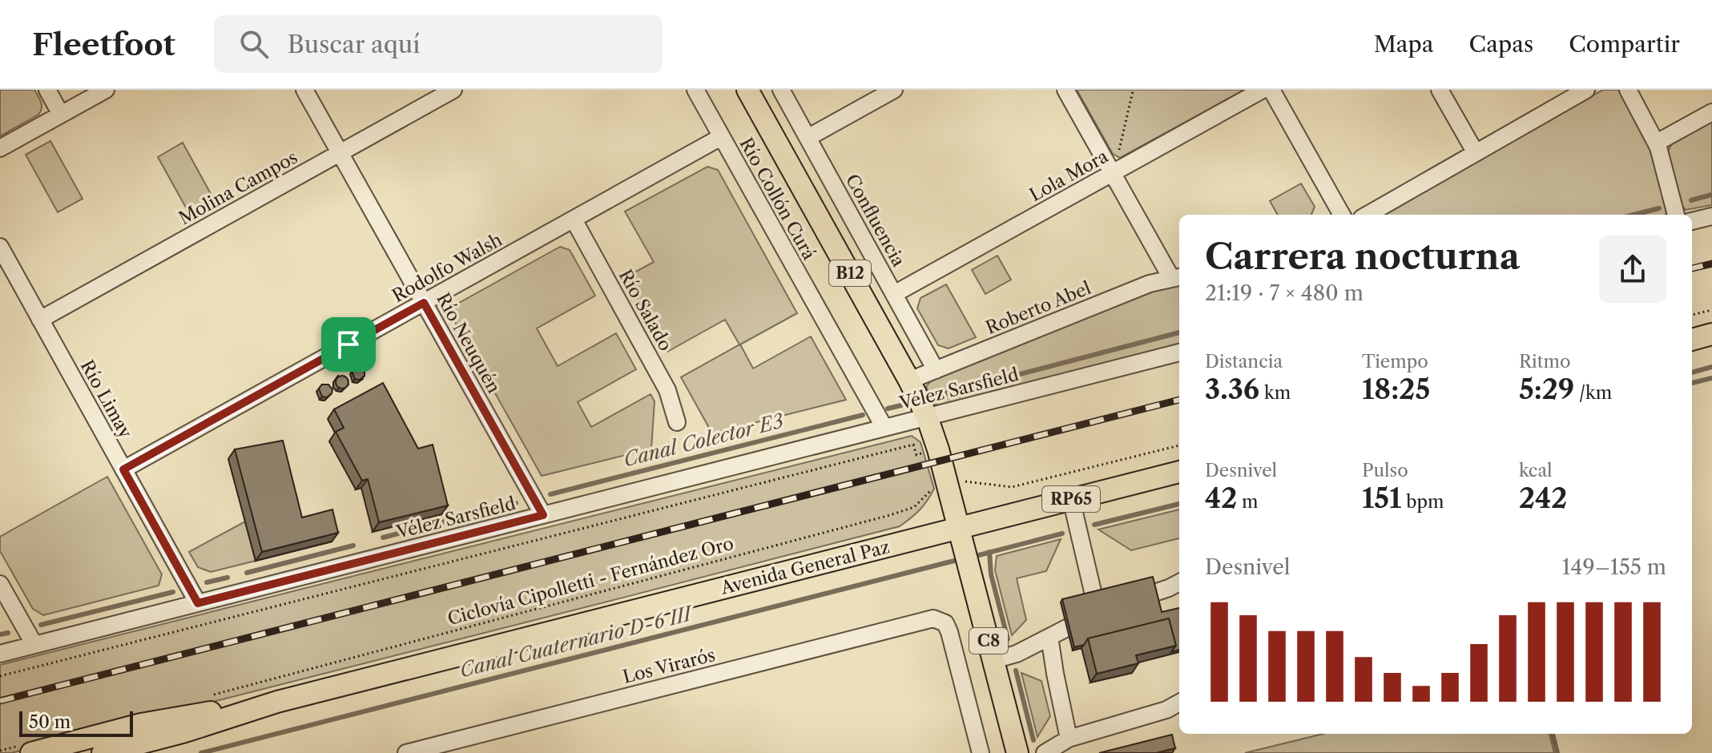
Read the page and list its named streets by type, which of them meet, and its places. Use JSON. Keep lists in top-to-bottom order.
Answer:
{
  "streets": {
    "main road": [
      "B12",
      "RP65",
      "Avenida General Paz",
      "C8"
    ],
    "street": [
      "Lola Mora",
      "Molina Campos",
      "Río Collón Curá",
      "Confluencia",
      "Rodolfo Walsh",
      "Roberto Abel",
      "Río Salado",
      "Río Neuquén",
      "Vélez Sarsfield",
      "Río Limay",
      "Los Virarós"
    ],
    "path": ["Ciclovía Cipolletti - Fernández Oro"]
  },
  "crossings": [
    ["Lola Mora", "Confluencia"],
    ["Molina Campos", "Río Neuquén"],
    ["Molina Campos", "Río Limay"],
    ["Río Collón Curá", "Rodolfo Walsh"],
    ["Río Collón Curá", "Vélez Sarsfield"],
    ["Confluencia", "Roberto Abel"],
    ["Rodolfo Walsh", "Río Salado"],
    ["Rodolfo Walsh", "Río Neuquén"],
    ["Rodolfo Walsh", "Río Limay"],
    ["B12", "Roberto Abel"],
    ["B12", "Vélez Sarsfield"],
    ["B12", "RP65"],
    ["B12", "Avenida General Paz"],
    ["B12", "Ciclovía Cipolletti - Fernández Oro"],
    ["B12", "C8"],
    ["Río Neuquén", "Vélez Sarsfield"],
    ["Vélez Sarsfield", "Río Limay"],
    ["RP65", "Avenida General Paz"],
    ["RP65", "C8"],
    ["Avenida General Paz", "C8"]
  ],
  "water": ["Canal Colector E3", "Canal Cuaternario D-6 III"],
  "scale_bar": "50 m",
  "page": {
    "header": "Fleetfoot",
    "search": "Buscar aquí",
    "nav": ["Mapa", "Capas", "Compartir"],
    "heading": ["Carrera nocturna", "21:19 · 7 × 480 m"],
    "stats": [
      ["Distancia", "3.36 km"],
      ["Tiempo", "18:25"],
      ["Ritmo", "5:29 /km"],
      ["Desnivel", "42 m"],
      ["Pulso", "151 bpm"],
      ["kcal", "242"]
    ],
    "chart": ["Desnivel", "149–155 m"],
    "scale": "50 m"
  }
}
